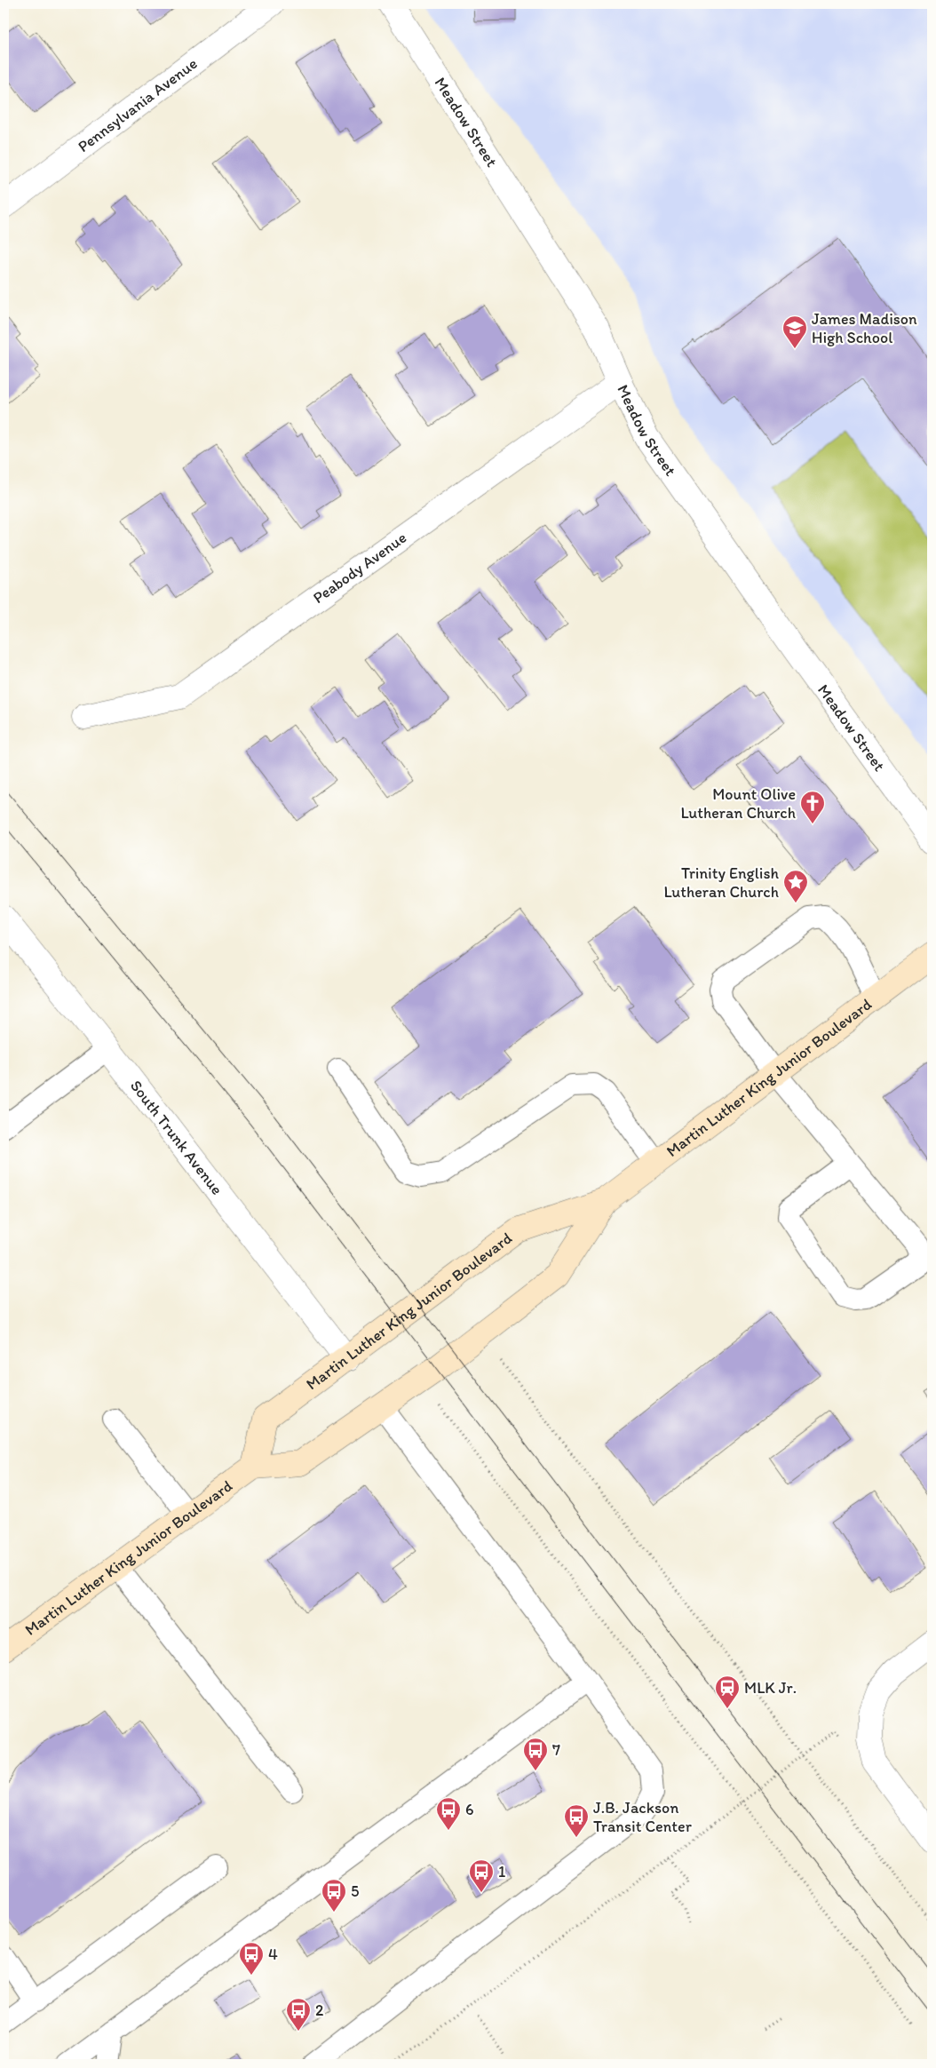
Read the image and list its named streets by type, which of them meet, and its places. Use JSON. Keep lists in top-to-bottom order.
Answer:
{
  "streets": {
    "main road": ["Martin Luther King Junior Boulevard"],
    "street": [
      "Pennsylvania Avenue",
      "Meadow Street",
      "Peabody Avenue",
      "South Trunk Avenue"
    ]
  },
  "crossings": [
    ["Meadow Street", "Peabody Avenue"],
    ["Martin Luther King Junior Boulevard", "South Trunk Avenue"]
  ],
  "places": {
    "school or university": ["James Madison High School"],
    "church": ["Mount Olive Lutheran Church"],
    "place": ["Trinity English Lutheran Church"],
    "station": ["MLK Jr."],
    "bus stop": [
      "7",
      "6",
      "J.B. Jackson Transit Center",
      "1",
      "5",
      "4",
      "2"
    ]
  }
}
